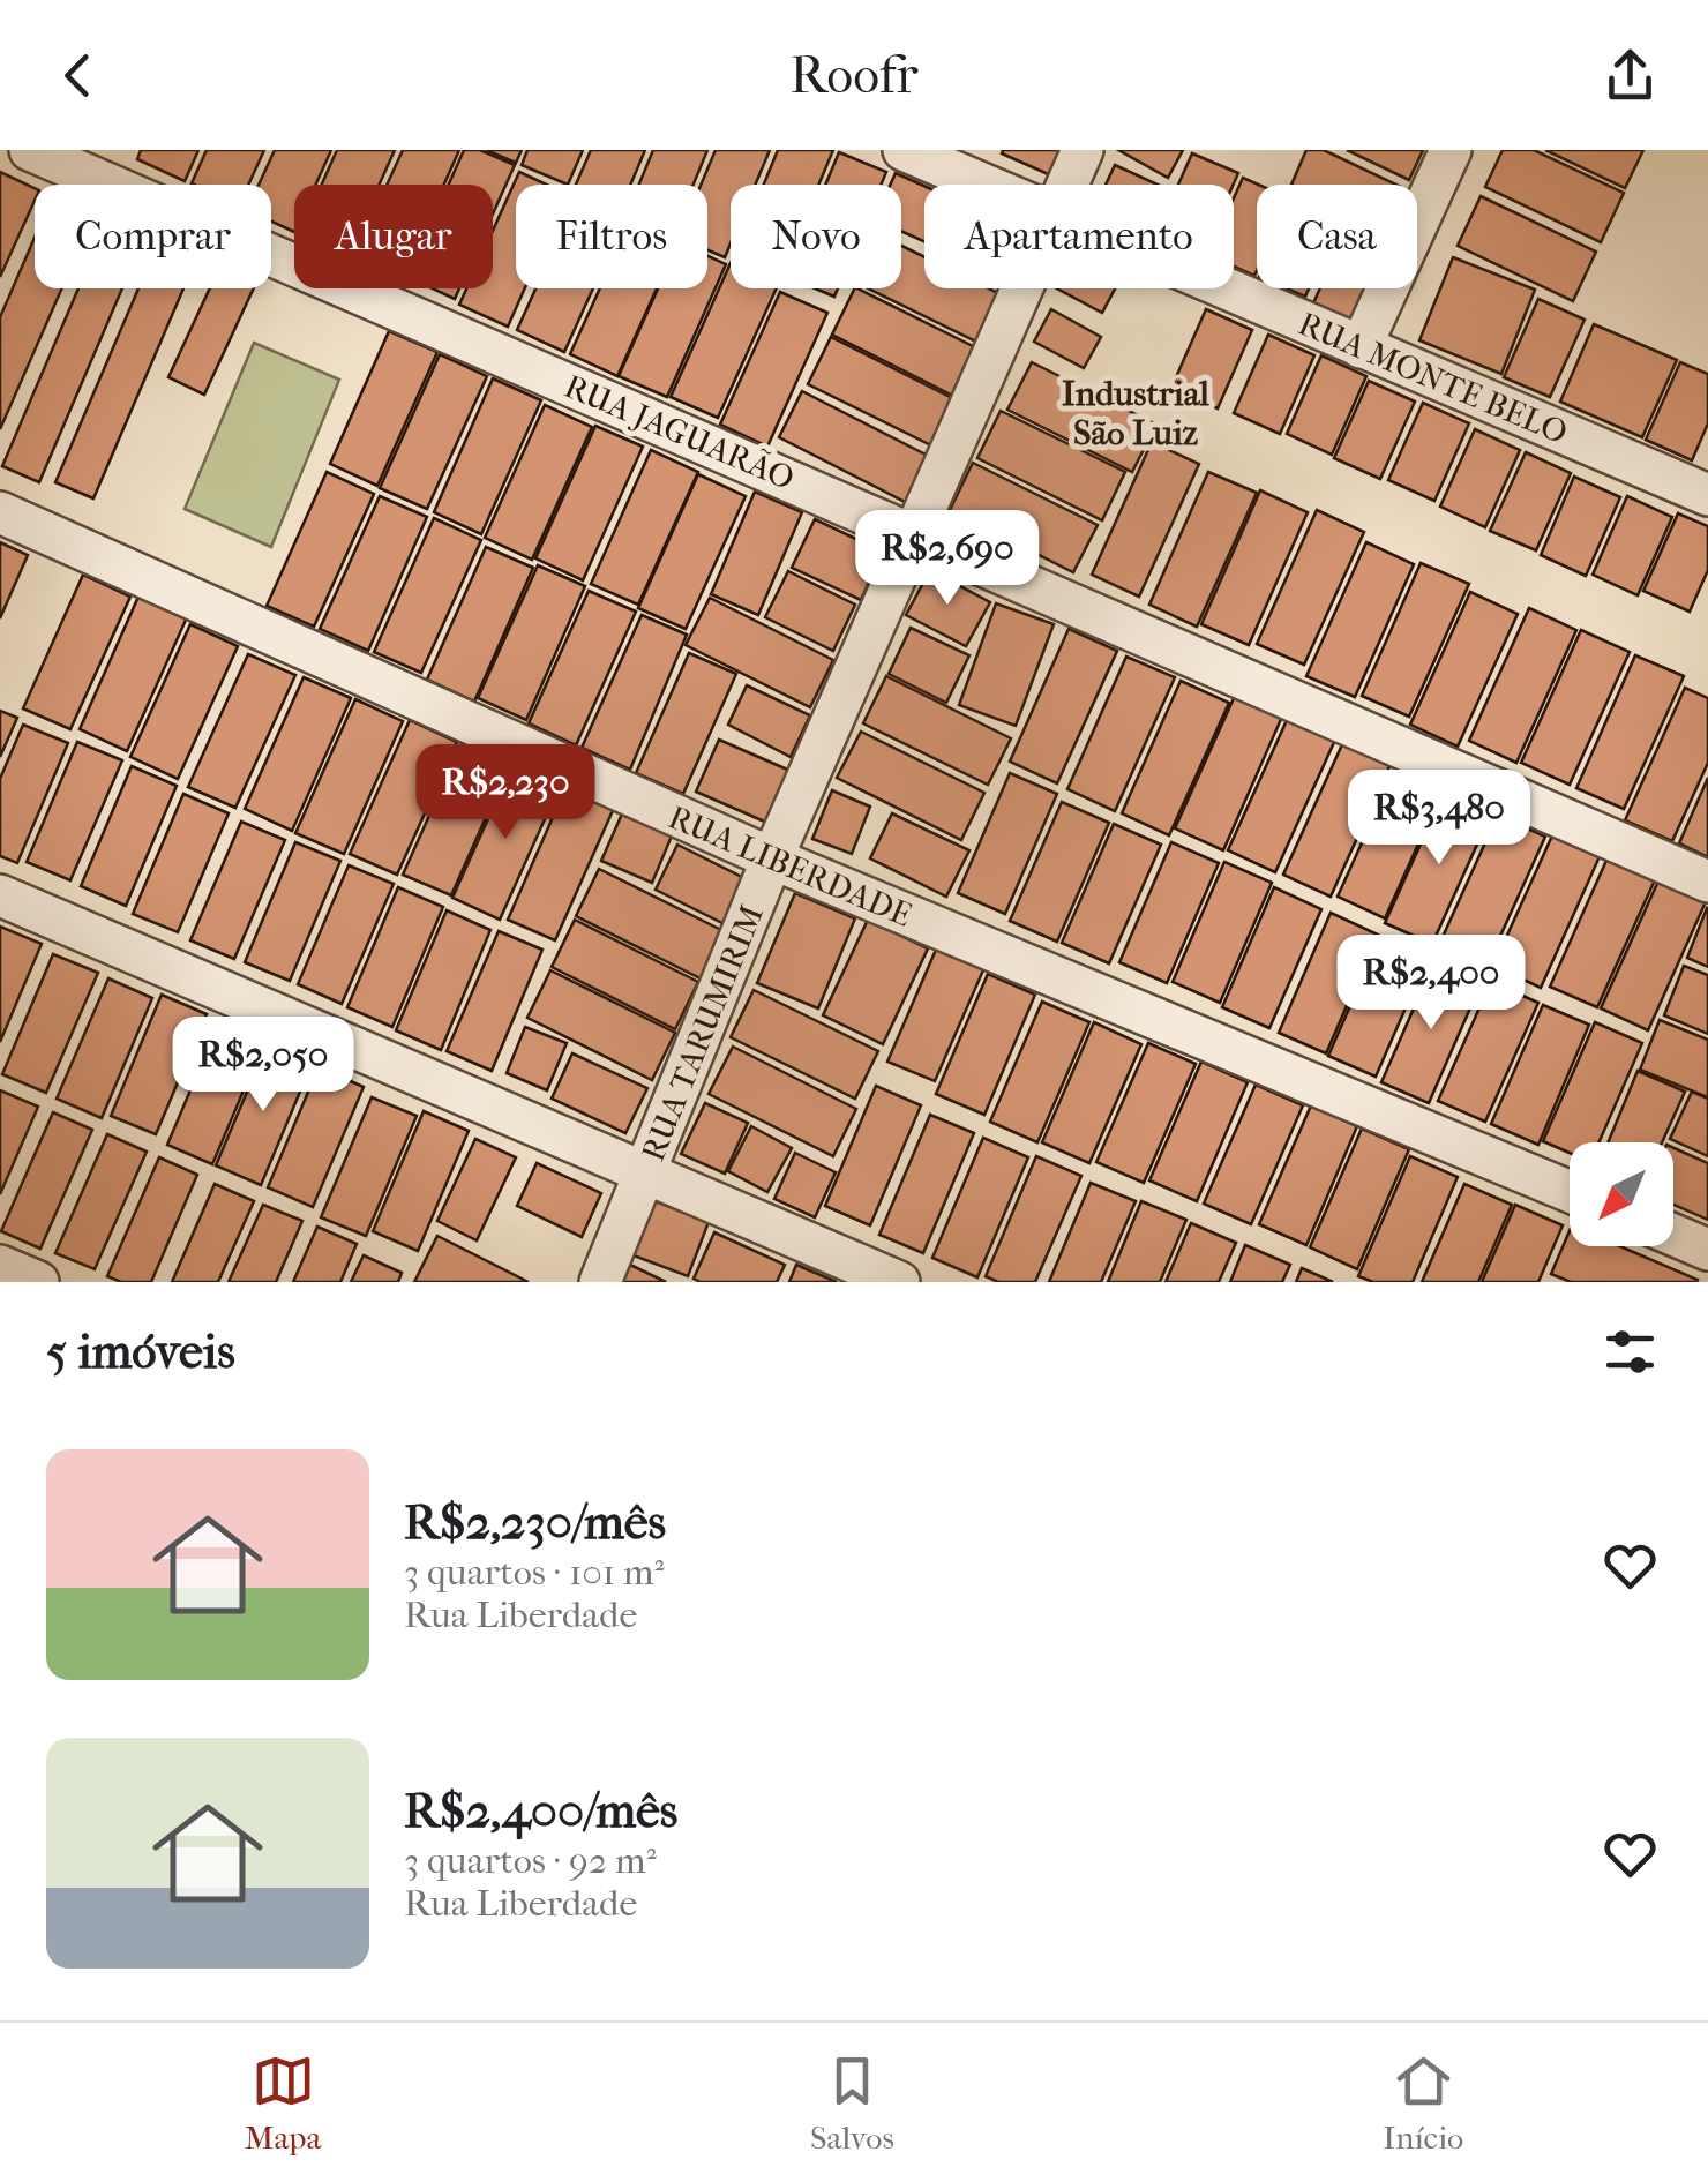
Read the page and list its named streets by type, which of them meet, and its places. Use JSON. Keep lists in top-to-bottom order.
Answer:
{
  "streets": {
    "street": [
      "RUA MONTE BELO",
      "RUA JAGUARÃO",
      "RUA LIBERDADE",
      "RUA TARUMIRIM"
    ]
  },
  "crossings": [
    ["RUA JAGUARÃO", "RUA TARUMIRIM"],
    ["RUA LIBERDADE", "RUA TARUMIRIM"]
  ],
  "districts": ["Industrial São Luiz"],
  "north": "bottom left",
  "page": {
    "header": "Roofr",
    "chip": [
      "Comprar",
      "Alugar",
      "Filtros",
      "Novo",
      "Apartamento",
      "Casa"
    ],
    "price": [
      "R$2,690",
      "R$2,230",
      "R$3,480",
      "R$2,400",
      "R$2,050"
    ],
    "heading": "5 imóveis",
    "list": [
      {
        "name": "R$2,230/mês",
        "note": "3 quartos · 101 m² · Rua Liberdade"
      },
      {
        "name": "R$2,400/mês",
        "note": "3 quartos · 92 m² · Rua Liberdade"
      }
    ],
    "tabs": ["Mapa", "Salvos", "Início"]
  }
}
